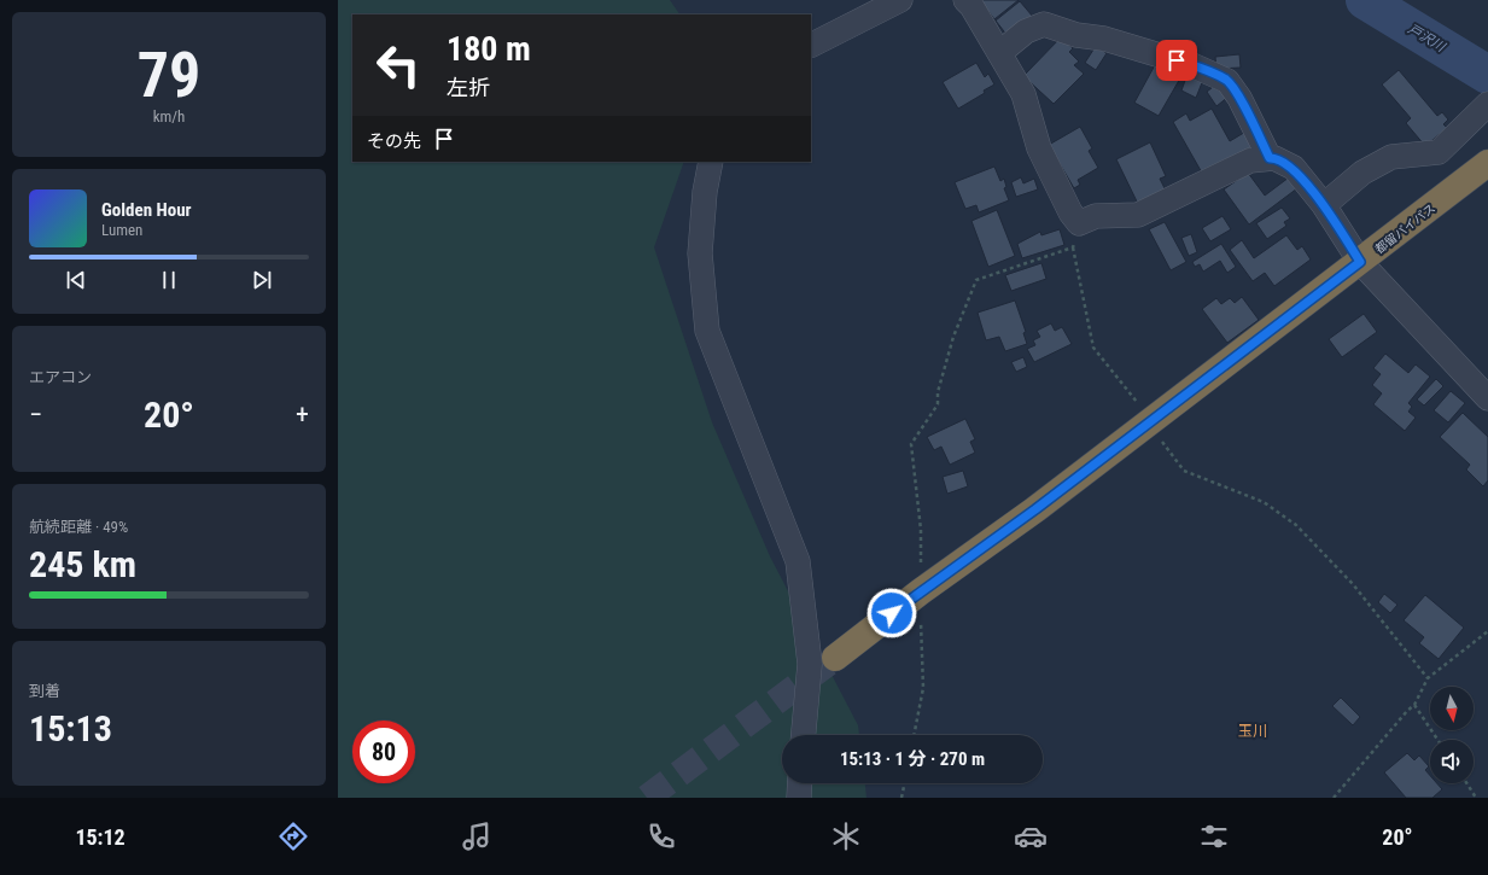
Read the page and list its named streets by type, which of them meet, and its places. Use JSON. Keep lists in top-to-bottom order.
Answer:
{
  "streets": {
    "highway": ["都留バイパス"]
  },
  "districts": ["玉川"],
  "water": ["戸沢川"],
  "north": "bottom",
  "page": {
    "tile": [
      ["79", "km/h"],
      "エアコン",
      ["航続距離 · 49%", "245 km"],
      ["到着", "15:13"]
    ],
    "turn": ["180 m", "左折"],
    "then": "その先",
    "song": ["Golden Hour", "Lumen"],
    "heat": ["−", "20°", "+"],
    "limit": "80",
    "trip": "15:13 · 1 分 · 270 m",
    "tabs": ["15:12", "20°"]
  }
}
